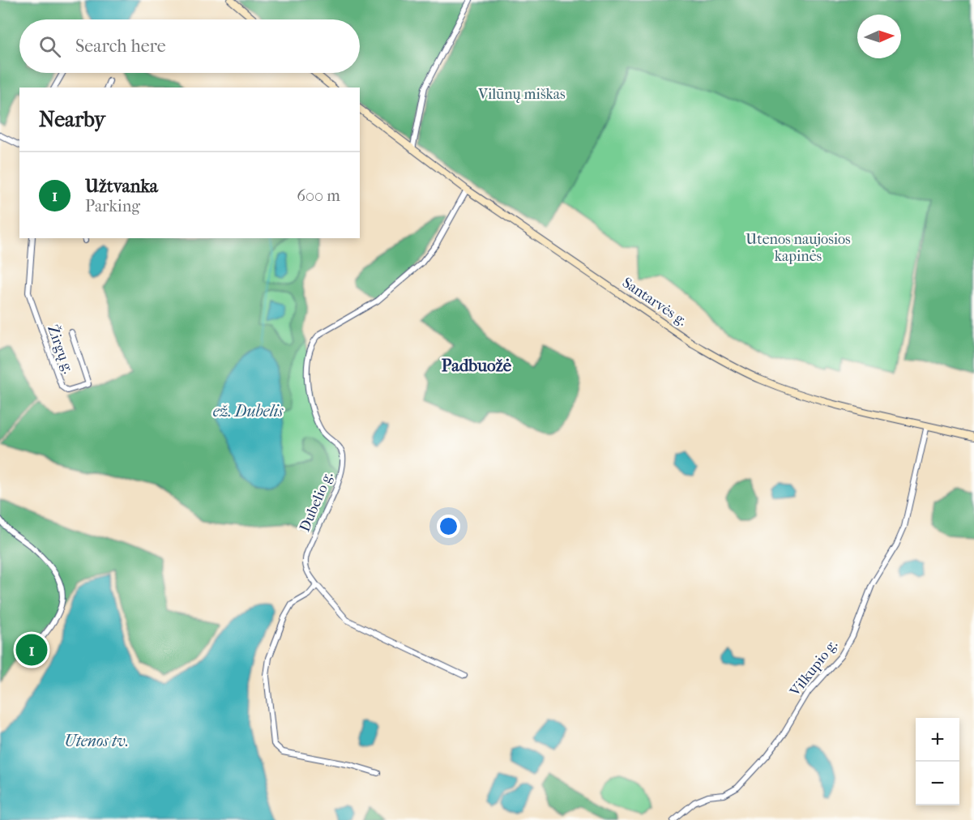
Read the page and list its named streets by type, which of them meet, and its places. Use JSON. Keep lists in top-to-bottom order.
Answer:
{
  "streets": {
    "main road": ["Santarvės g."],
    "street": ["Žirgų g.", "Dubelio g.", "Vilkupio g."]
  },
  "crossings": [
    ["Santarvės g.", "Dubelio g."],
    ["Santarvės g.", "Vilkupio g."]
  ],
  "districts": ["Padbuožė"],
  "water": ["ež. Dubelis", "Utenos tv."],
  "parks": ["Vilūnų miškas", "Utenos naujosios kapinės"],
  "north": "right",
  "page": {
    "search": "Search here",
    "heading": "Nearby",
    "list": [
      {
        "mark": "1",
        "name": "Užtvanka",
        "note": "Parking",
        "value": "600 m"
      }
    ],
    "pins": "1",
    "map_buttons": ["+", "−"]
  }
}
